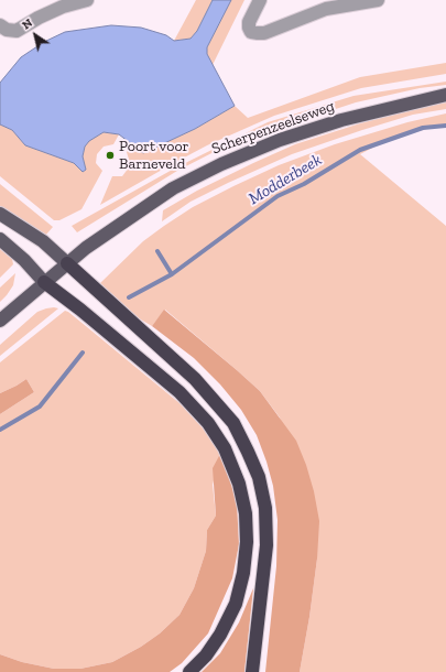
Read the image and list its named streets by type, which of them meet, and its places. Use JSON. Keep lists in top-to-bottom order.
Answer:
{
  "streets": {
    "main road": ["Scherpenzeelseweg"]
  },
  "water": ["Modderbeek"],
  "places": ["Poort voor Barneveld"],
  "north": "top left"
}
